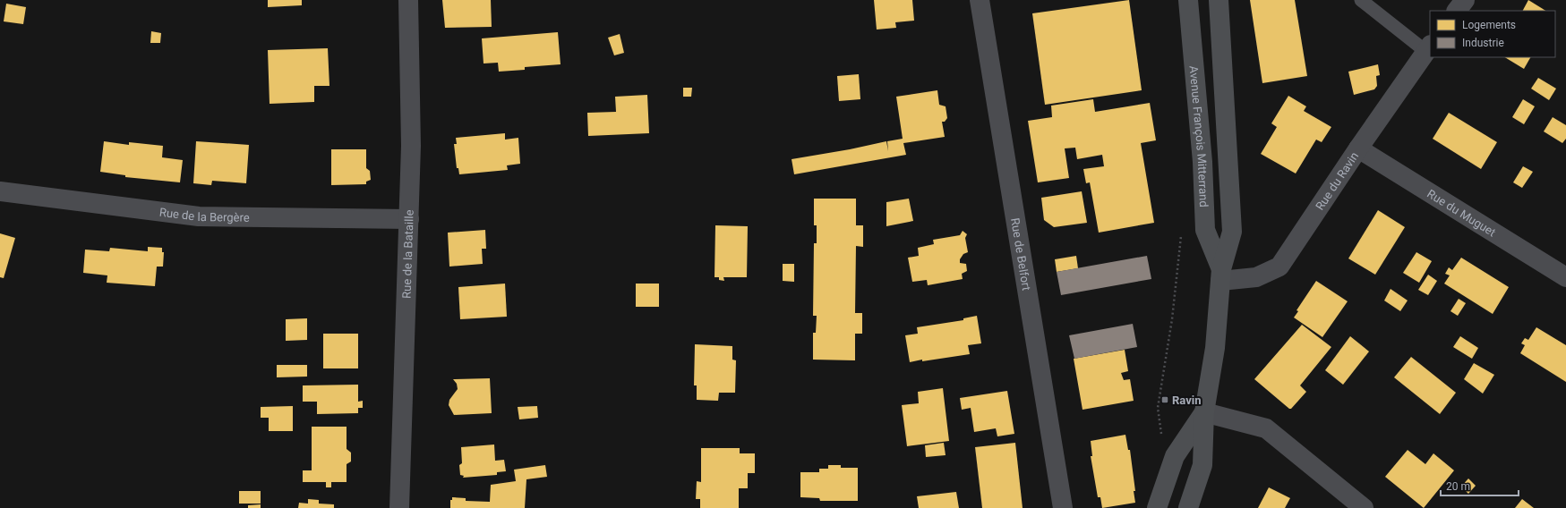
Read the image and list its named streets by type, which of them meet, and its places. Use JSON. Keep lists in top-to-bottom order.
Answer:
{
  "streets": {
    "main road": ["Avenue François Mitterrand"],
    "street": [
      "Rue du Ravin",
      "Rue du Muguet",
      "Rue de la Bergère",
      "Rue de la Bataille",
      "Rue de Belfort"
    ]
  },
  "crossings": [
    ["Avenue François Mitterrand", "Rue du Ravin"],
    ["Rue du Ravin", "Rue du Muguet"],
    ["Rue de la Bergère", "Rue de la Bataille"]
  ],
  "places": {
    "transit": ["Ravin"]
  },
  "legend": ["Logements", "Industrie"],
  "scale_bar": "20 m"
}
